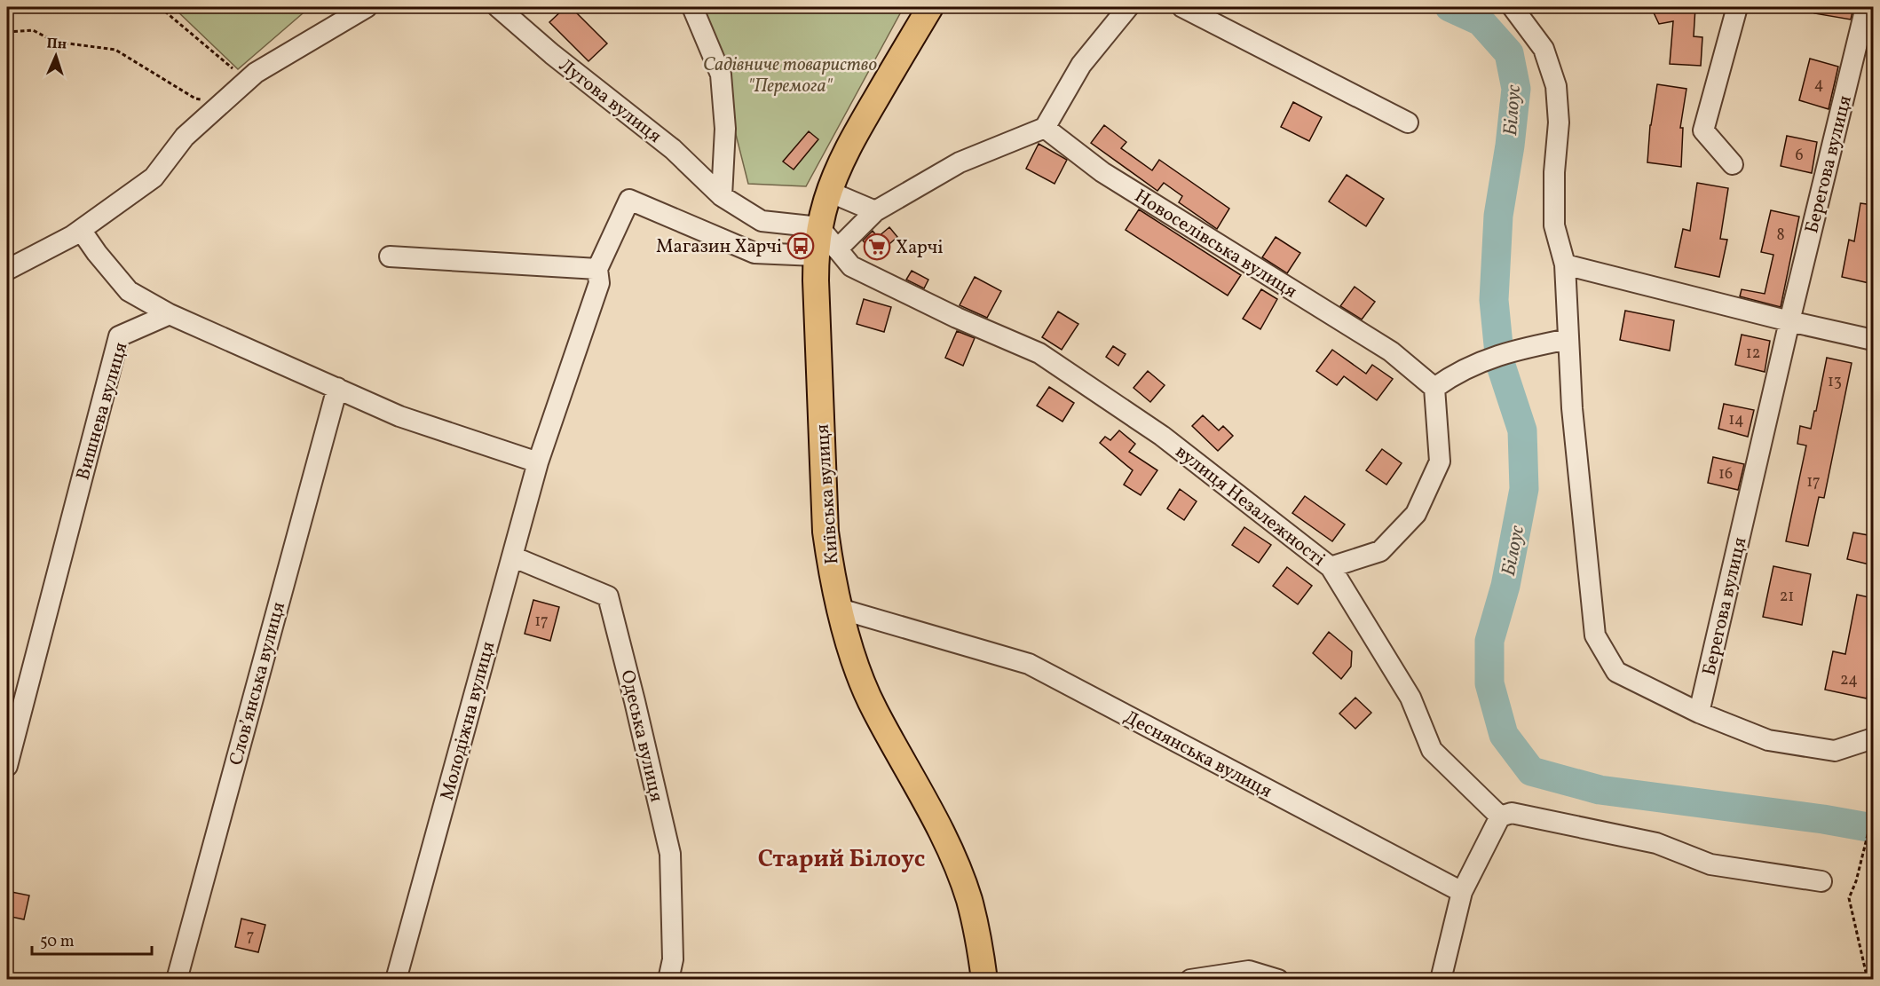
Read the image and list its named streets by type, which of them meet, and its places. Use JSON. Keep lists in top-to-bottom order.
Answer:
{
  "streets": {
    "main road": ["Київська вулиця"],
    "street": [
      "Лугова вулиця",
      "Берегова вулиця",
      "Новоселівська вулиця",
      "Вишнева вулиця",
      "вулиця Незалежності",
      "Словʼянська вулиця",
      "Молодіжна вулиця",
      "Одеська вулиця",
      "Деснянська вулиця"
    ]
  },
  "crossings": [
    ["Лугова вулиця", "Київська вулиця"],
    ["Київська вулиця", "вулиця Незалежності"],
    ["Київська вулиця", "Молодіжна вулиця"],
    ["Київська вулиця", "Деснянська вулиця"],
    ["вулиця Незалежності", "Молодіжна вулиця"],
    ["Молодіжна вулиця", "Одеська вулиця"]
  ],
  "districts": ["Старий Білоус"],
  "water": ["Білоус"],
  "parks": ["Садівниче товариство \"Перемога\""],
  "places": {
    "bus stop": ["Магазин Харчі"],
    "supermarket": ["Харчі"]
  },
  "house_numbers": [
    "4",
    "6",
    "8",
    "12",
    "13",
    "14",
    "16",
    "17",
    "21",
    "17",
    "24",
    "7"
  ],
  "scale_bar": "50 m",
  "north": "top"
}
